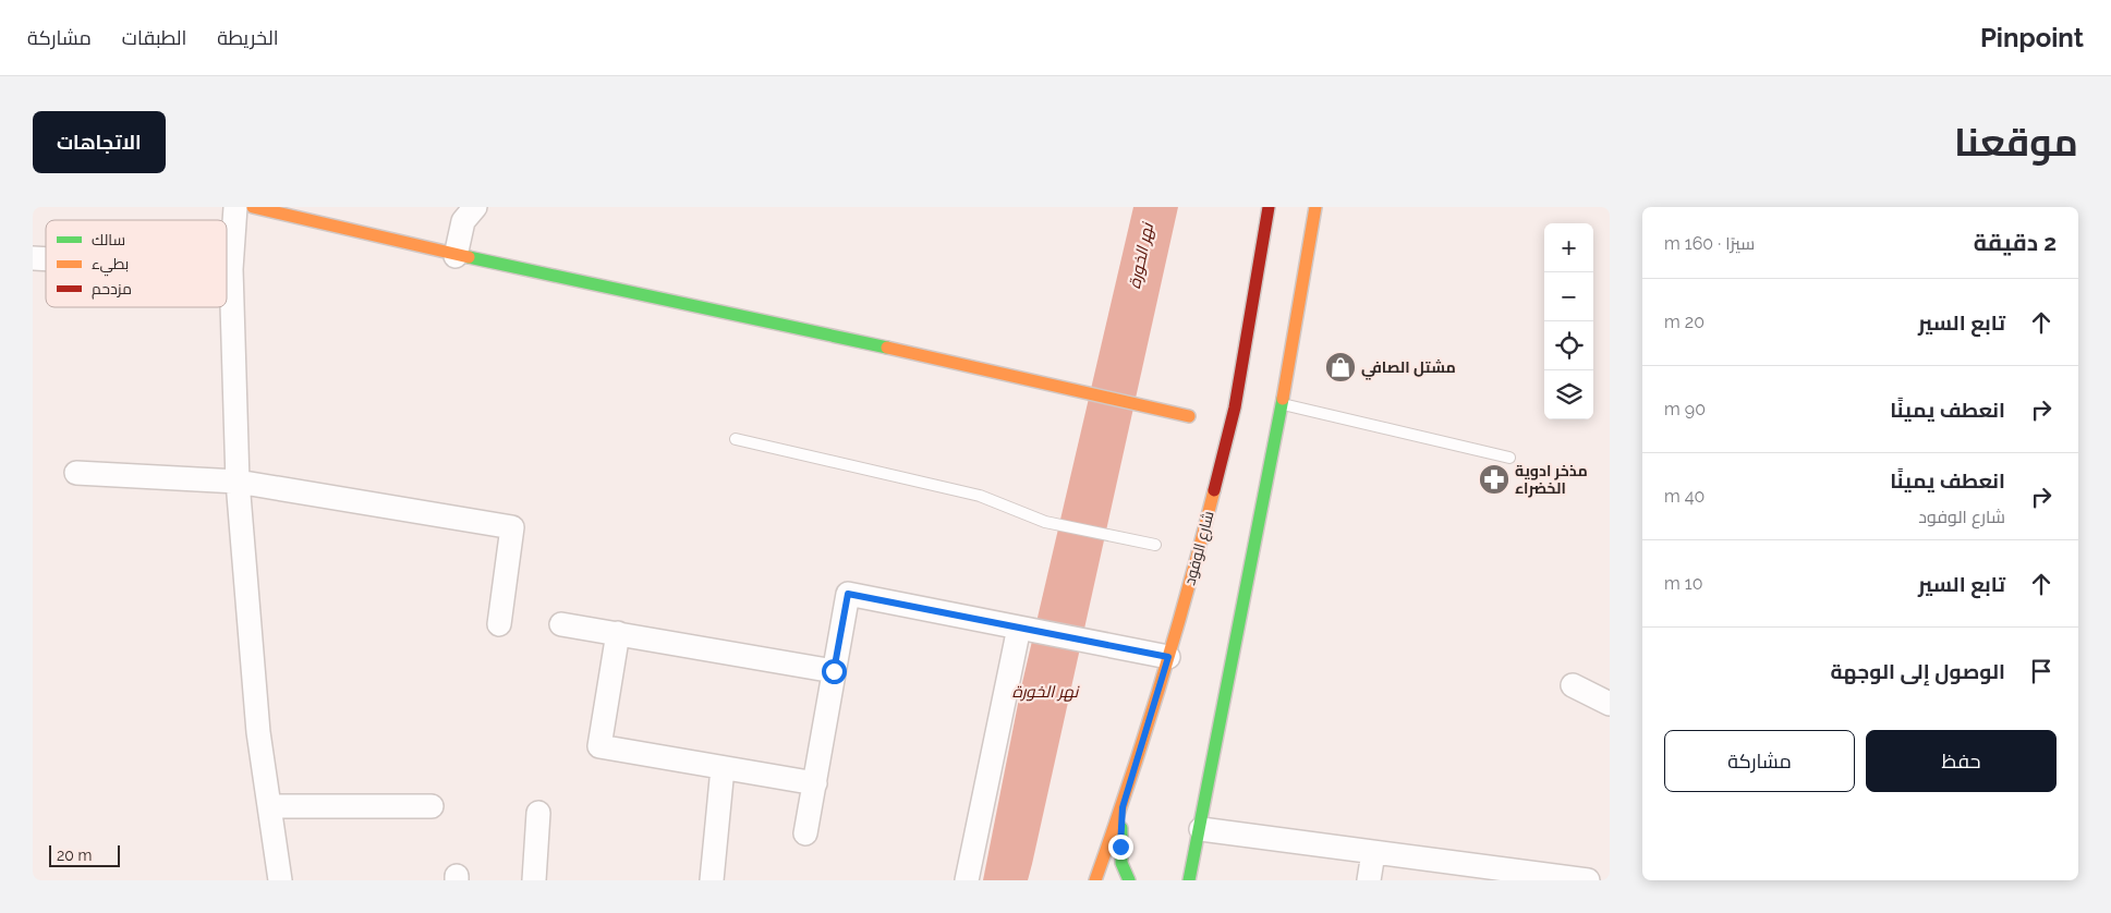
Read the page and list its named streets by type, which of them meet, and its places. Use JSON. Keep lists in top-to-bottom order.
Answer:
{
  "streets": {
    "main road": ["شارع الوفود"]
  },
  "water": ["نهر الخورة"],
  "places": {
    "shop": ["مشتل الصافي"],
    "pharmacy": ["مذخر ادوية الخضراء"]
  },
  "legend": ["سالك", "بطيء", "مزدحم"],
  "scale_bar": "20 m",
  "page": {
    "header": "Pinpoint",
    "nav": ["الخريطة", "الطبقات", "مشاركة"],
    "title": "موقعنا",
    "buttons": [
      "الاتجاهات",
      ["حفظ", "مشاركة"]
    ],
    "heading": ["2 دقيقة", "سيرًا · 160 m"],
    "map_buttons": ["+", "−"],
    "list": [
      ["تابع السير", "20 m"],
      ["انعطف يمينًا", "90 m"],
      ["انعطف يمينًا", "شارع الوفود", "40 m"],
      ["تابع السير", "10 m"],
      "الوصول إلى الوجهة"
    ],
    "scale": "20 m"
  }
}
